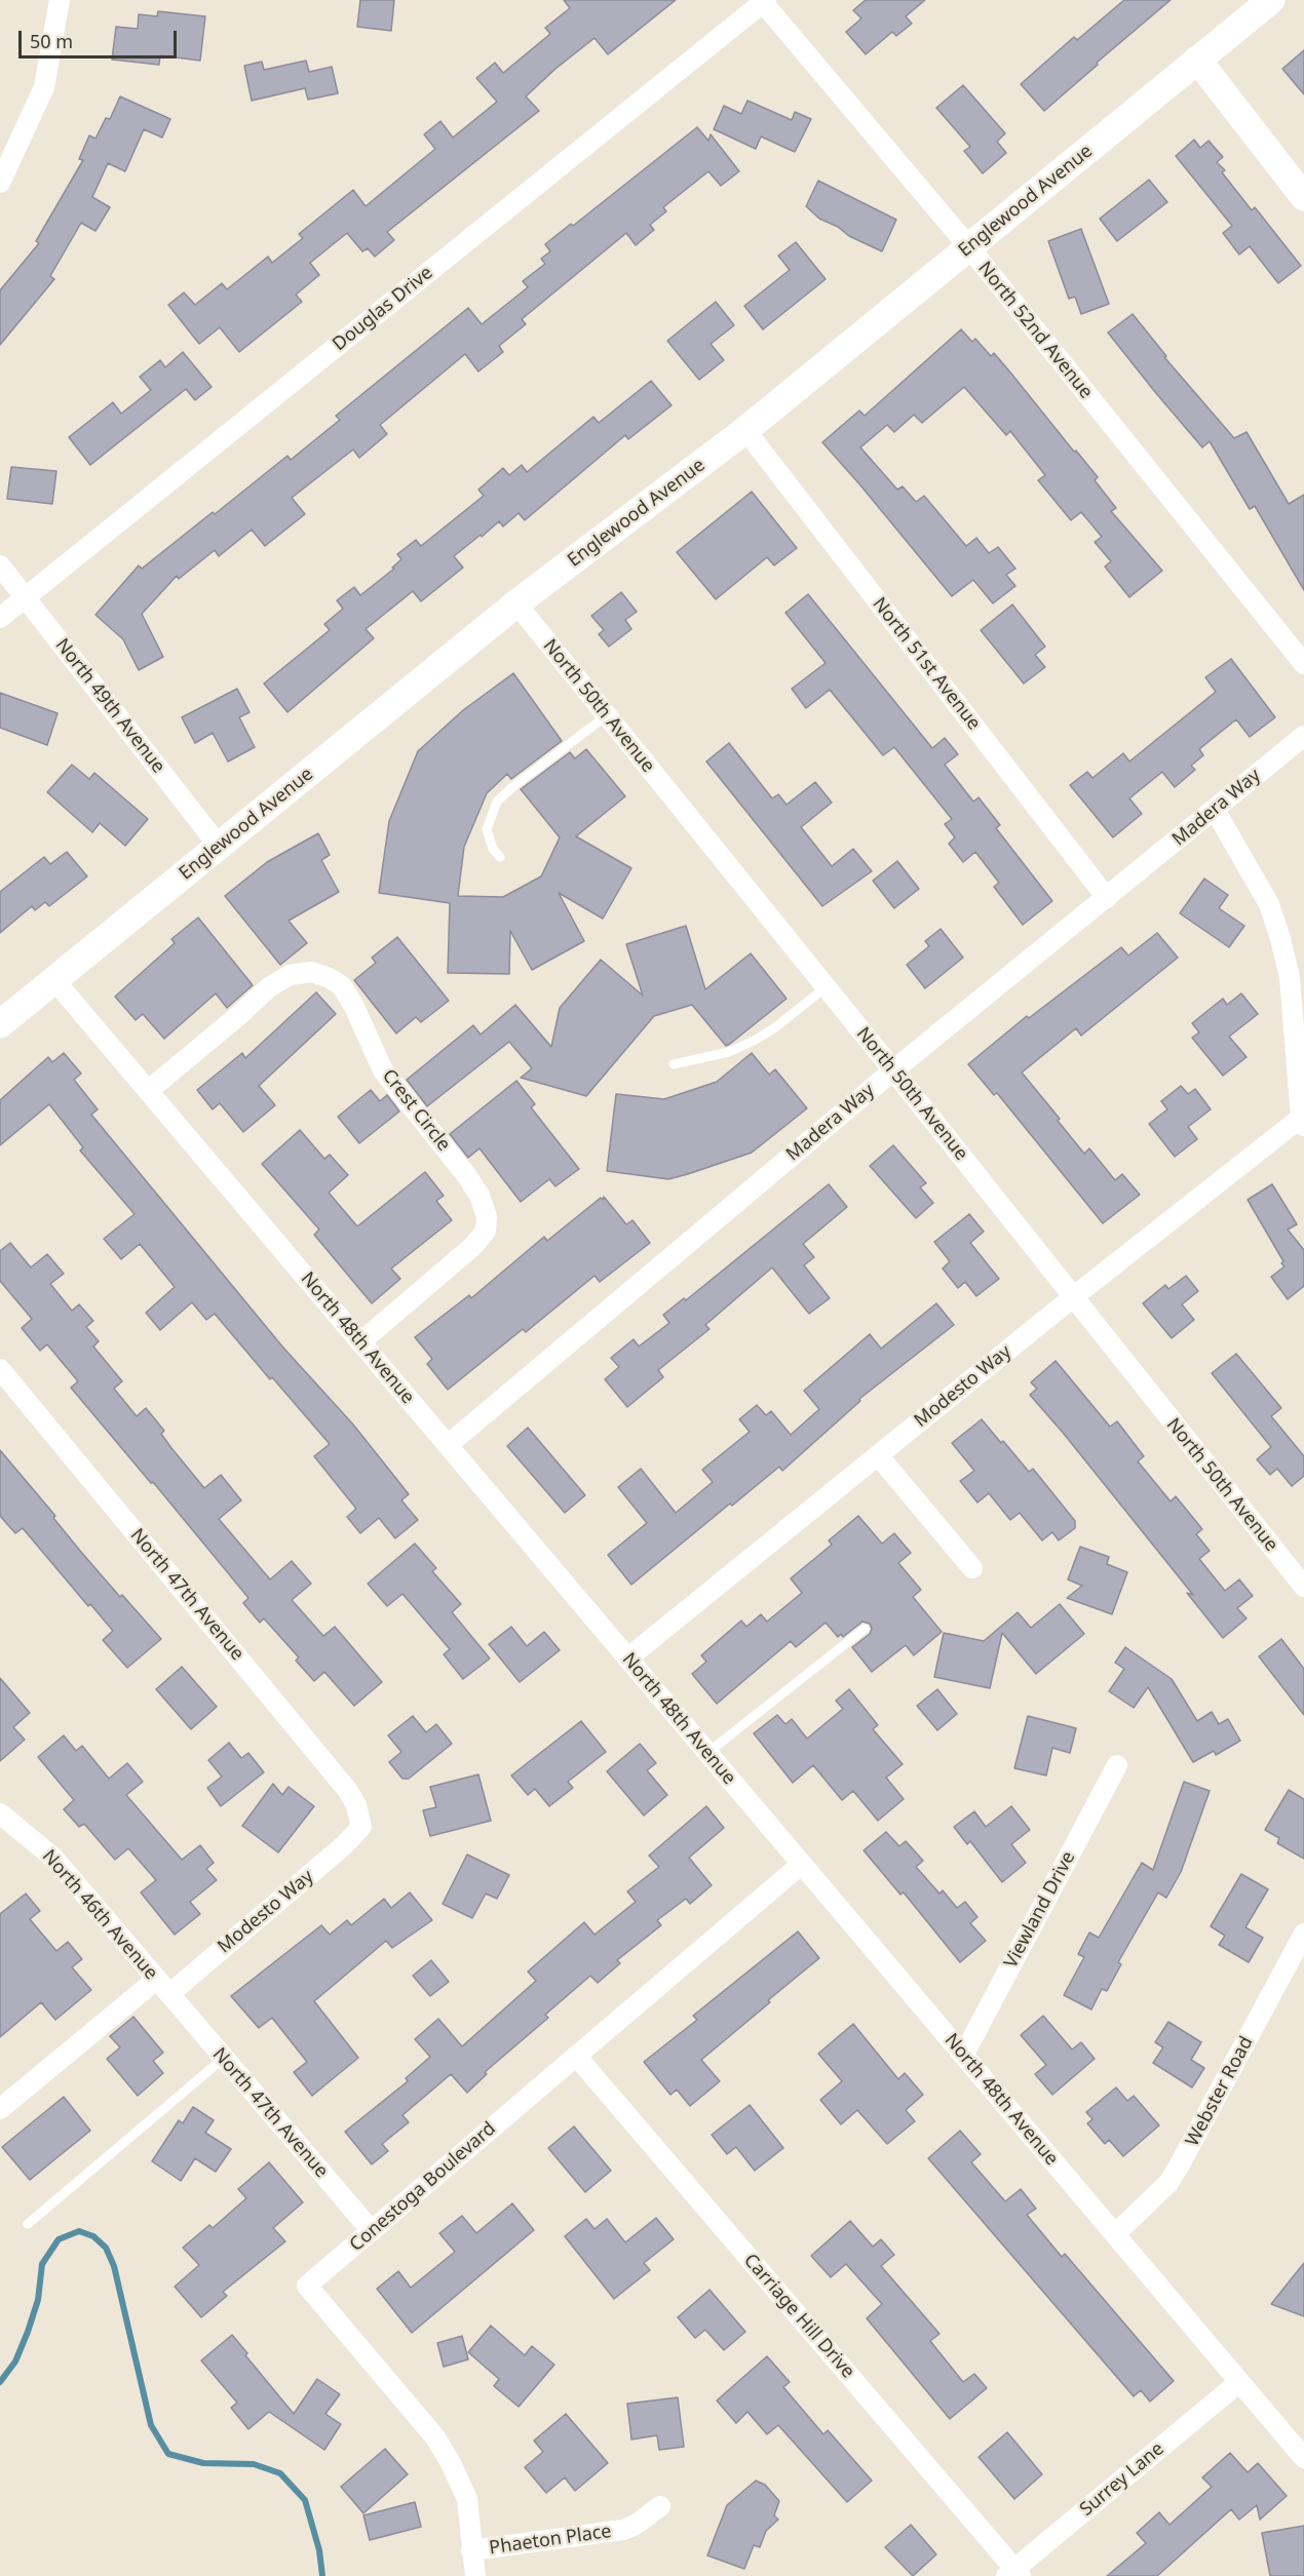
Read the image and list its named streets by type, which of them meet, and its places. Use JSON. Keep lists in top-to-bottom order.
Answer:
{
  "streets": {
    "street": [
      "Englewood Avenue",
      "Douglas Drive",
      "North 52nd Avenue",
      "North 51st Avenue",
      "North 49th Avenue",
      "North 50th Avenue",
      "Madera Way",
      "Crest Circle",
      "North 48th Avenue",
      "Modesto Way",
      "North 47th Avenue",
      "Viewland Drive",
      "North 46th Avenue",
      "Webster Road",
      "Conestoga Boulevard",
      "Carriage Hill Drive",
      "Surrey Lane",
      "Phaeton Place"
    ]
  },
  "crossings": [
    ["Englewood Avenue", "North 52nd Avenue"],
    ["Englewood Avenue", "North 51st Avenue"],
    ["Englewood Avenue", "North 49th Avenue"],
    ["Englewood Avenue", "North 50th Avenue"],
    ["Englewood Avenue", "North 48th Avenue"],
    ["Douglas Drive", "North 52nd Avenue"],
    ["Douglas Drive", "North 49th Avenue"],
    ["North 51st Avenue", "Madera Way"],
    ["North 50th Avenue", "Madera Way"],
    ["North 50th Avenue", "Modesto Way"],
    ["Madera Way", "North 48th Avenue"],
    ["Crest Circle", "North 48th Avenue"],
    ["North 48th Avenue", "Modesto Way"],
    ["North 48th Avenue", "Viewland Drive"],
    ["North 48th Avenue", "Webster Road"],
    ["North 48th Avenue", "Conestoga Boulevard"],
    ["North 48th Avenue", "Surrey Lane"],
    ["Modesto Way", "North 47th Avenue"],
    ["Modesto Way", "North 46th Avenue"],
    ["North 47th Avenue", "North 46th Avenue"],
    ["North 47th Avenue", "Conestoga Boulevard"],
    ["Conestoga Boulevard", "Carriage Hill Drive"],
    ["Conestoga Boulevard", "Phaeton Place"],
    ["Carriage Hill Drive", "Surrey Lane"]
  ],
  "scale_bar": "50 m"
}
